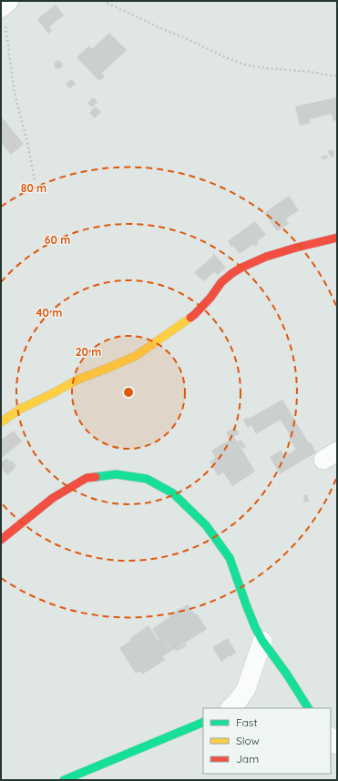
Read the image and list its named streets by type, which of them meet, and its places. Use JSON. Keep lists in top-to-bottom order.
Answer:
{
  "legend": ["Fast", "Slow", "Jam"],
  "rings": [
    "80 m",
    "60 m",
    "40 m",
    "20 m"
  ]
}
